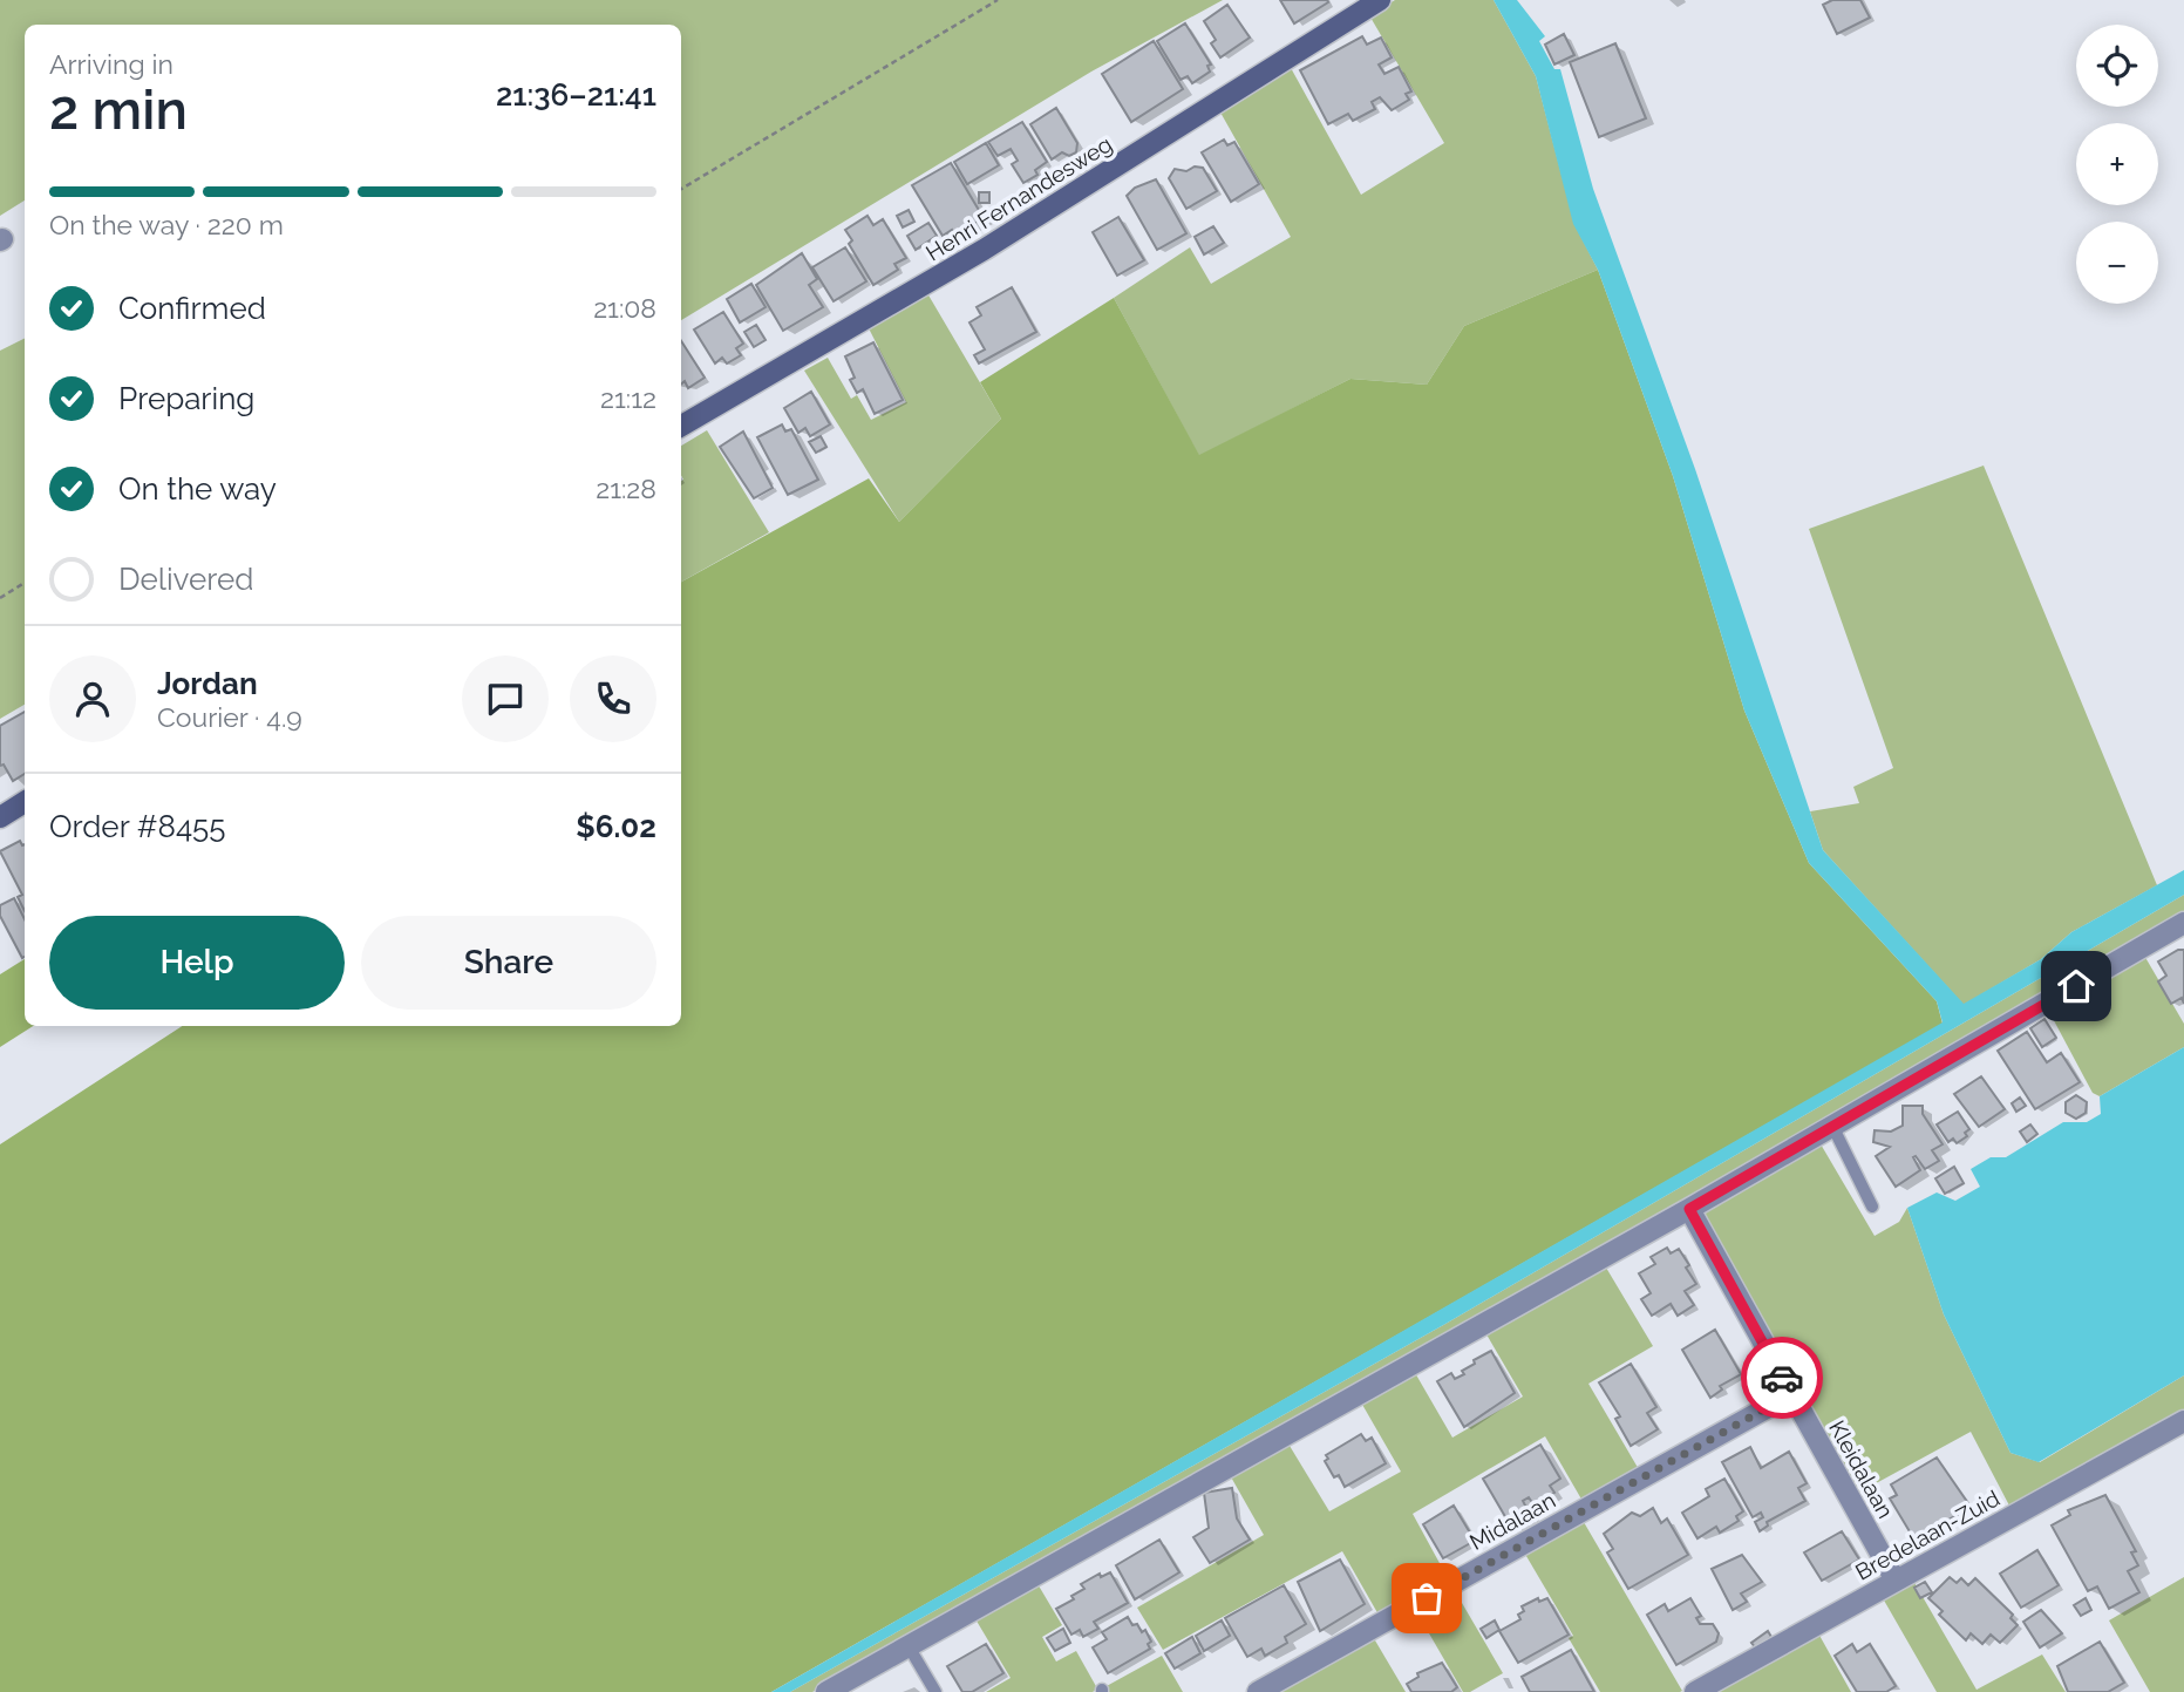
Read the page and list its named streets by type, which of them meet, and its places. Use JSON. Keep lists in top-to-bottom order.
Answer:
{
  "streets": {
    "street": [
      "Henri Fernandesweg",
      "Kleidalaan",
      "Midalaan",
      "Bredelaan-Zuid"
    ]
  },
  "crossings": [
    ["Kleidalaan", "Midalaan"],
    ["Kleidalaan", "Bredelaan-Zuid"]
  ],
  "page": {
    "map_buttons": ["+", "−"],
    "heading": ["2 min", "Arriving in", "21:36–21:41"],
    "panel": [
      "Jordan",
      "Courier · 4.9",
      "Order #8455",
      "$6.02"
    ],
    "bar": "On the way · 220 m",
    "list": [
      ["Confirmed", "21:08"],
      ["Preparing", "21:12"],
      ["On the way", "21:28"],
      "Delivered"
    ],
    "buttons": ["Help", "Share"]
  }
}
